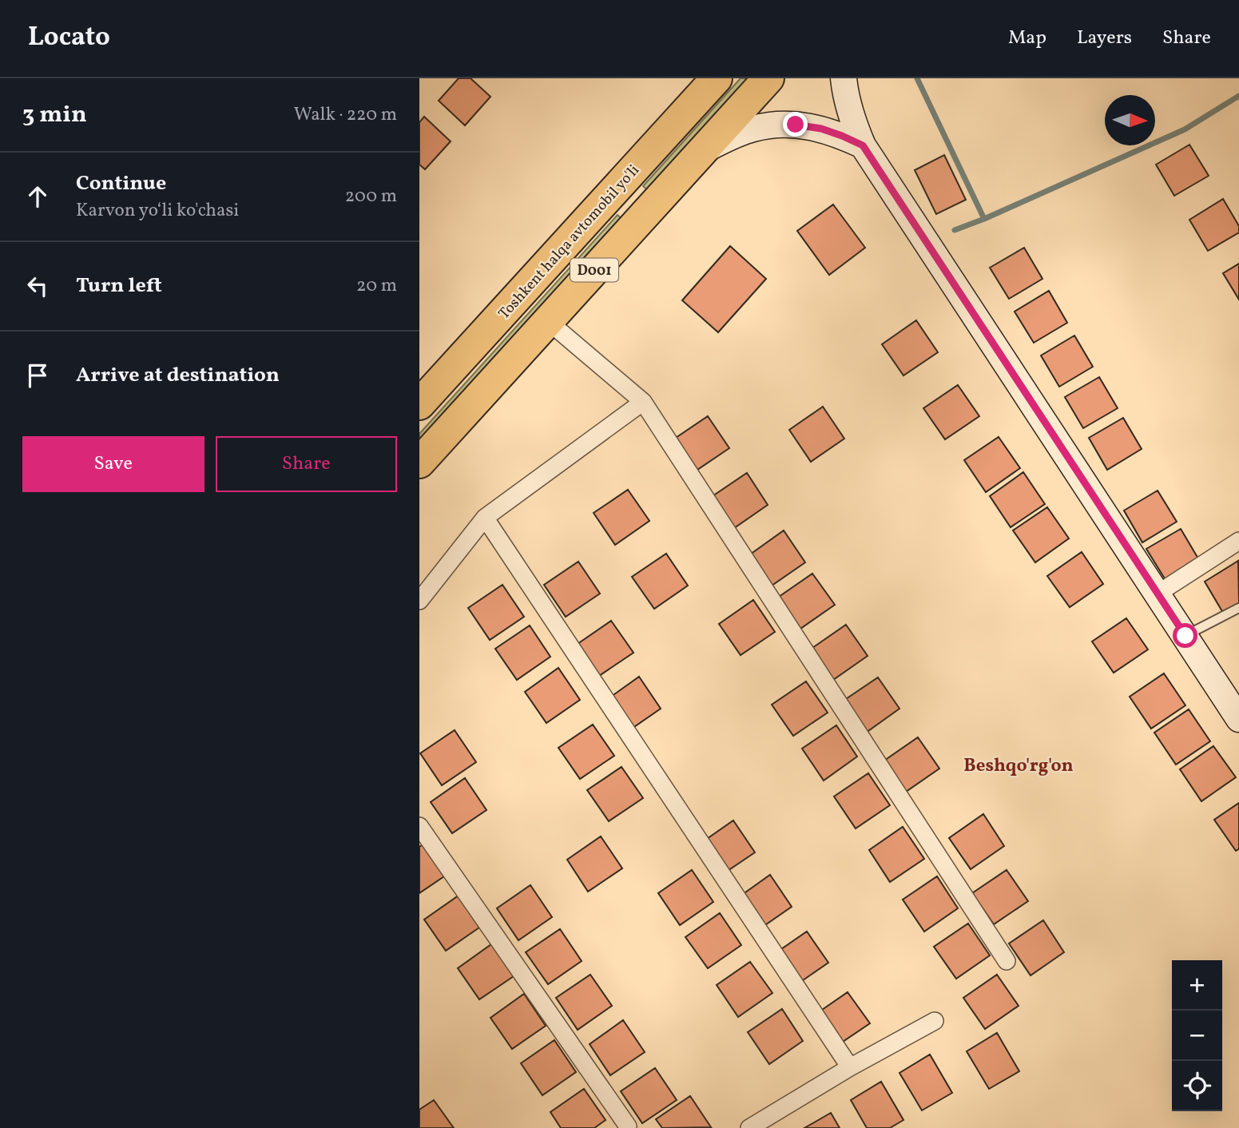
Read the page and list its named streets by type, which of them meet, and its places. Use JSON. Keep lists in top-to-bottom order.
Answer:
{
  "streets": {
    "highway": ["Toshkent halqa avtomobil yo'li", "D001"]
  },
  "districts": ["Beshqo'rg'on"],
  "north": "right",
  "page": {
    "header": "Locato",
    "nav": ["Map", "Layers", "Share"],
    "heading": ["3 min", "Walk · 220 m"],
    "list": [
      ["Continue", "Karvon yo‘li ko'chasi", "200 m"],
      ["Turn left", "20 m"],
      "Arrive at destination"
    ],
    "buttons": ["Save", "Share"],
    "map_buttons": ["+", "−"]
  }
}
